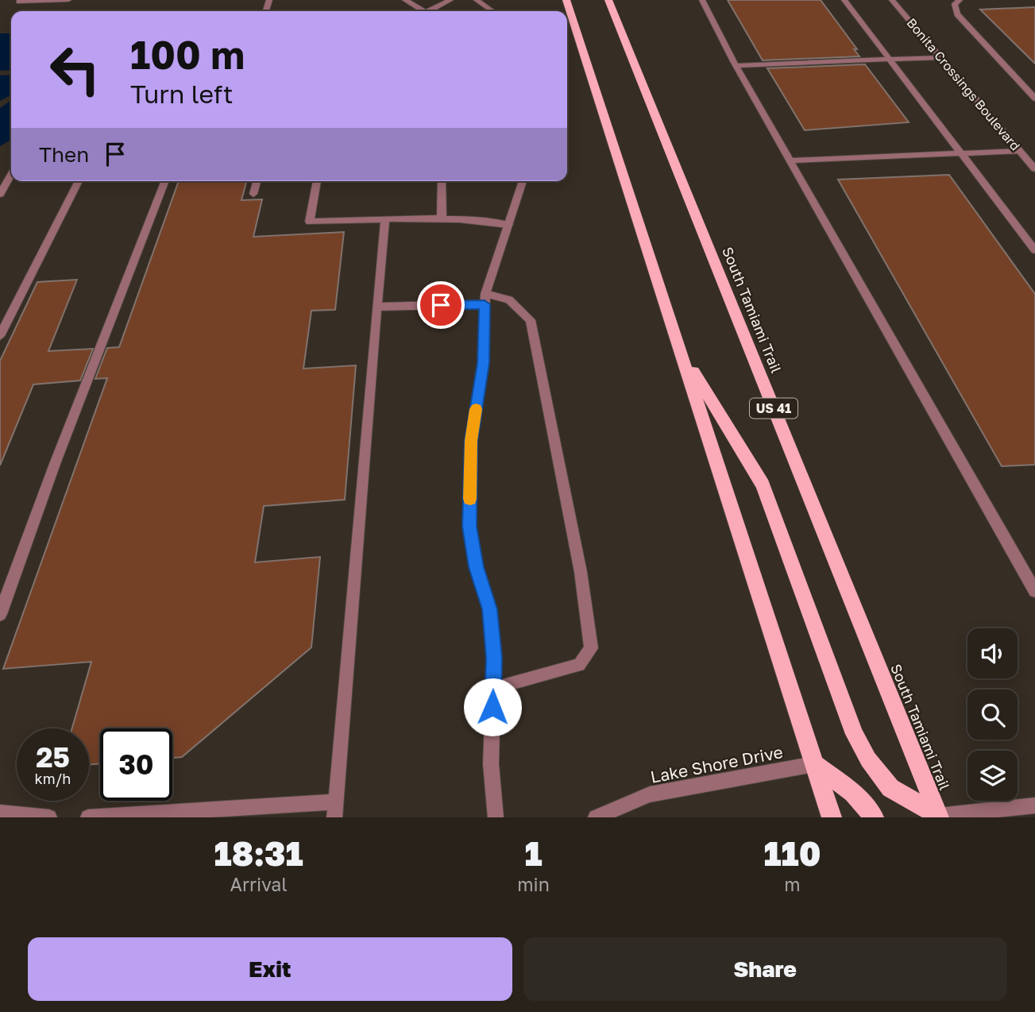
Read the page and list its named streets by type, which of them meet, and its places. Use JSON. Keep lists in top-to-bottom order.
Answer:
{
  "streets": {
    "main road": ["South Tamiami Trail", "US 41"],
    "street": ["Bonita Crossings Boulevard", "Lake Shore Drive"]
  },
  "page": {
    "turn": ["100 m", "Turn left"],
    "then": "Then",
    "speed": "25 km/h",
    "limit": "30",
    "eta": [
      "18:31",
      "Arrival",
      "1",
      "min",
      "110",
      "m"
    ],
    "buttons": ["Exit", "Share"]
  }
}
